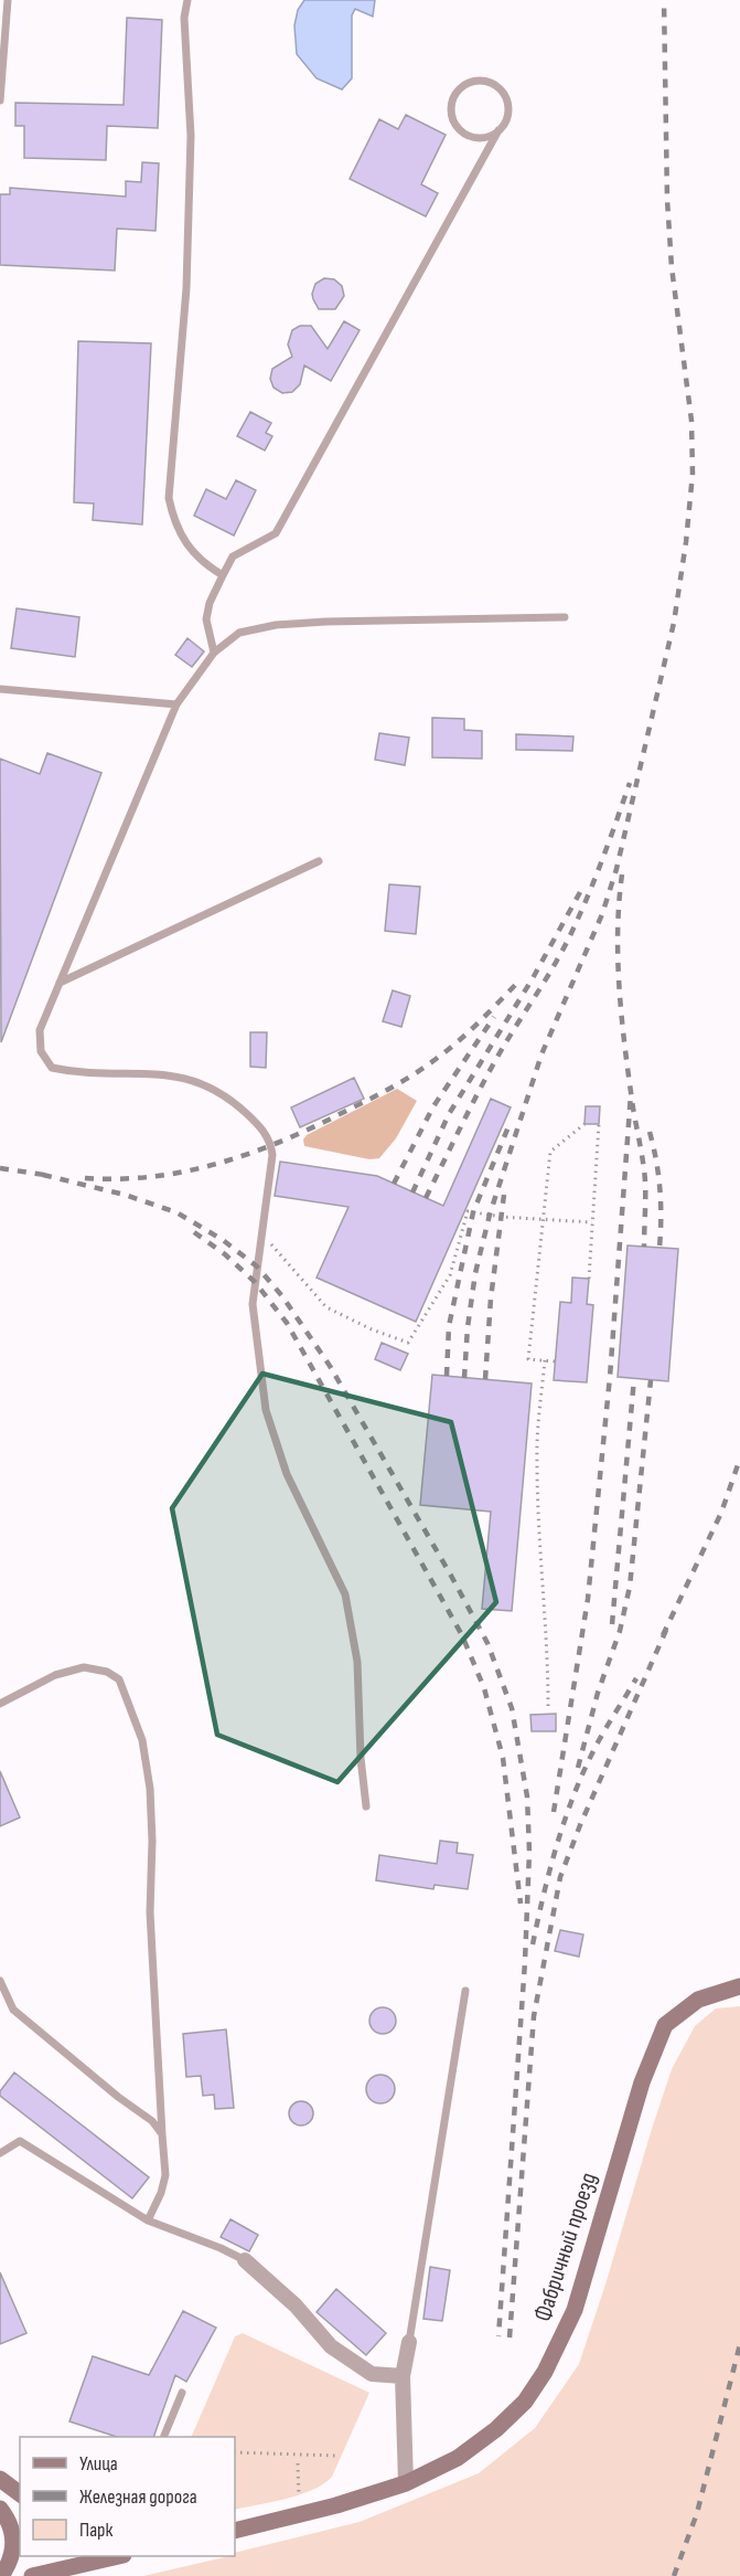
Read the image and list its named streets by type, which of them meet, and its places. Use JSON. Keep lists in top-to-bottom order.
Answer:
{
  "streets": {
    "main road": ["Фабричный проезд"]
  },
  "legend": ["Улица", "Железная дорога", "Парк"]
}
